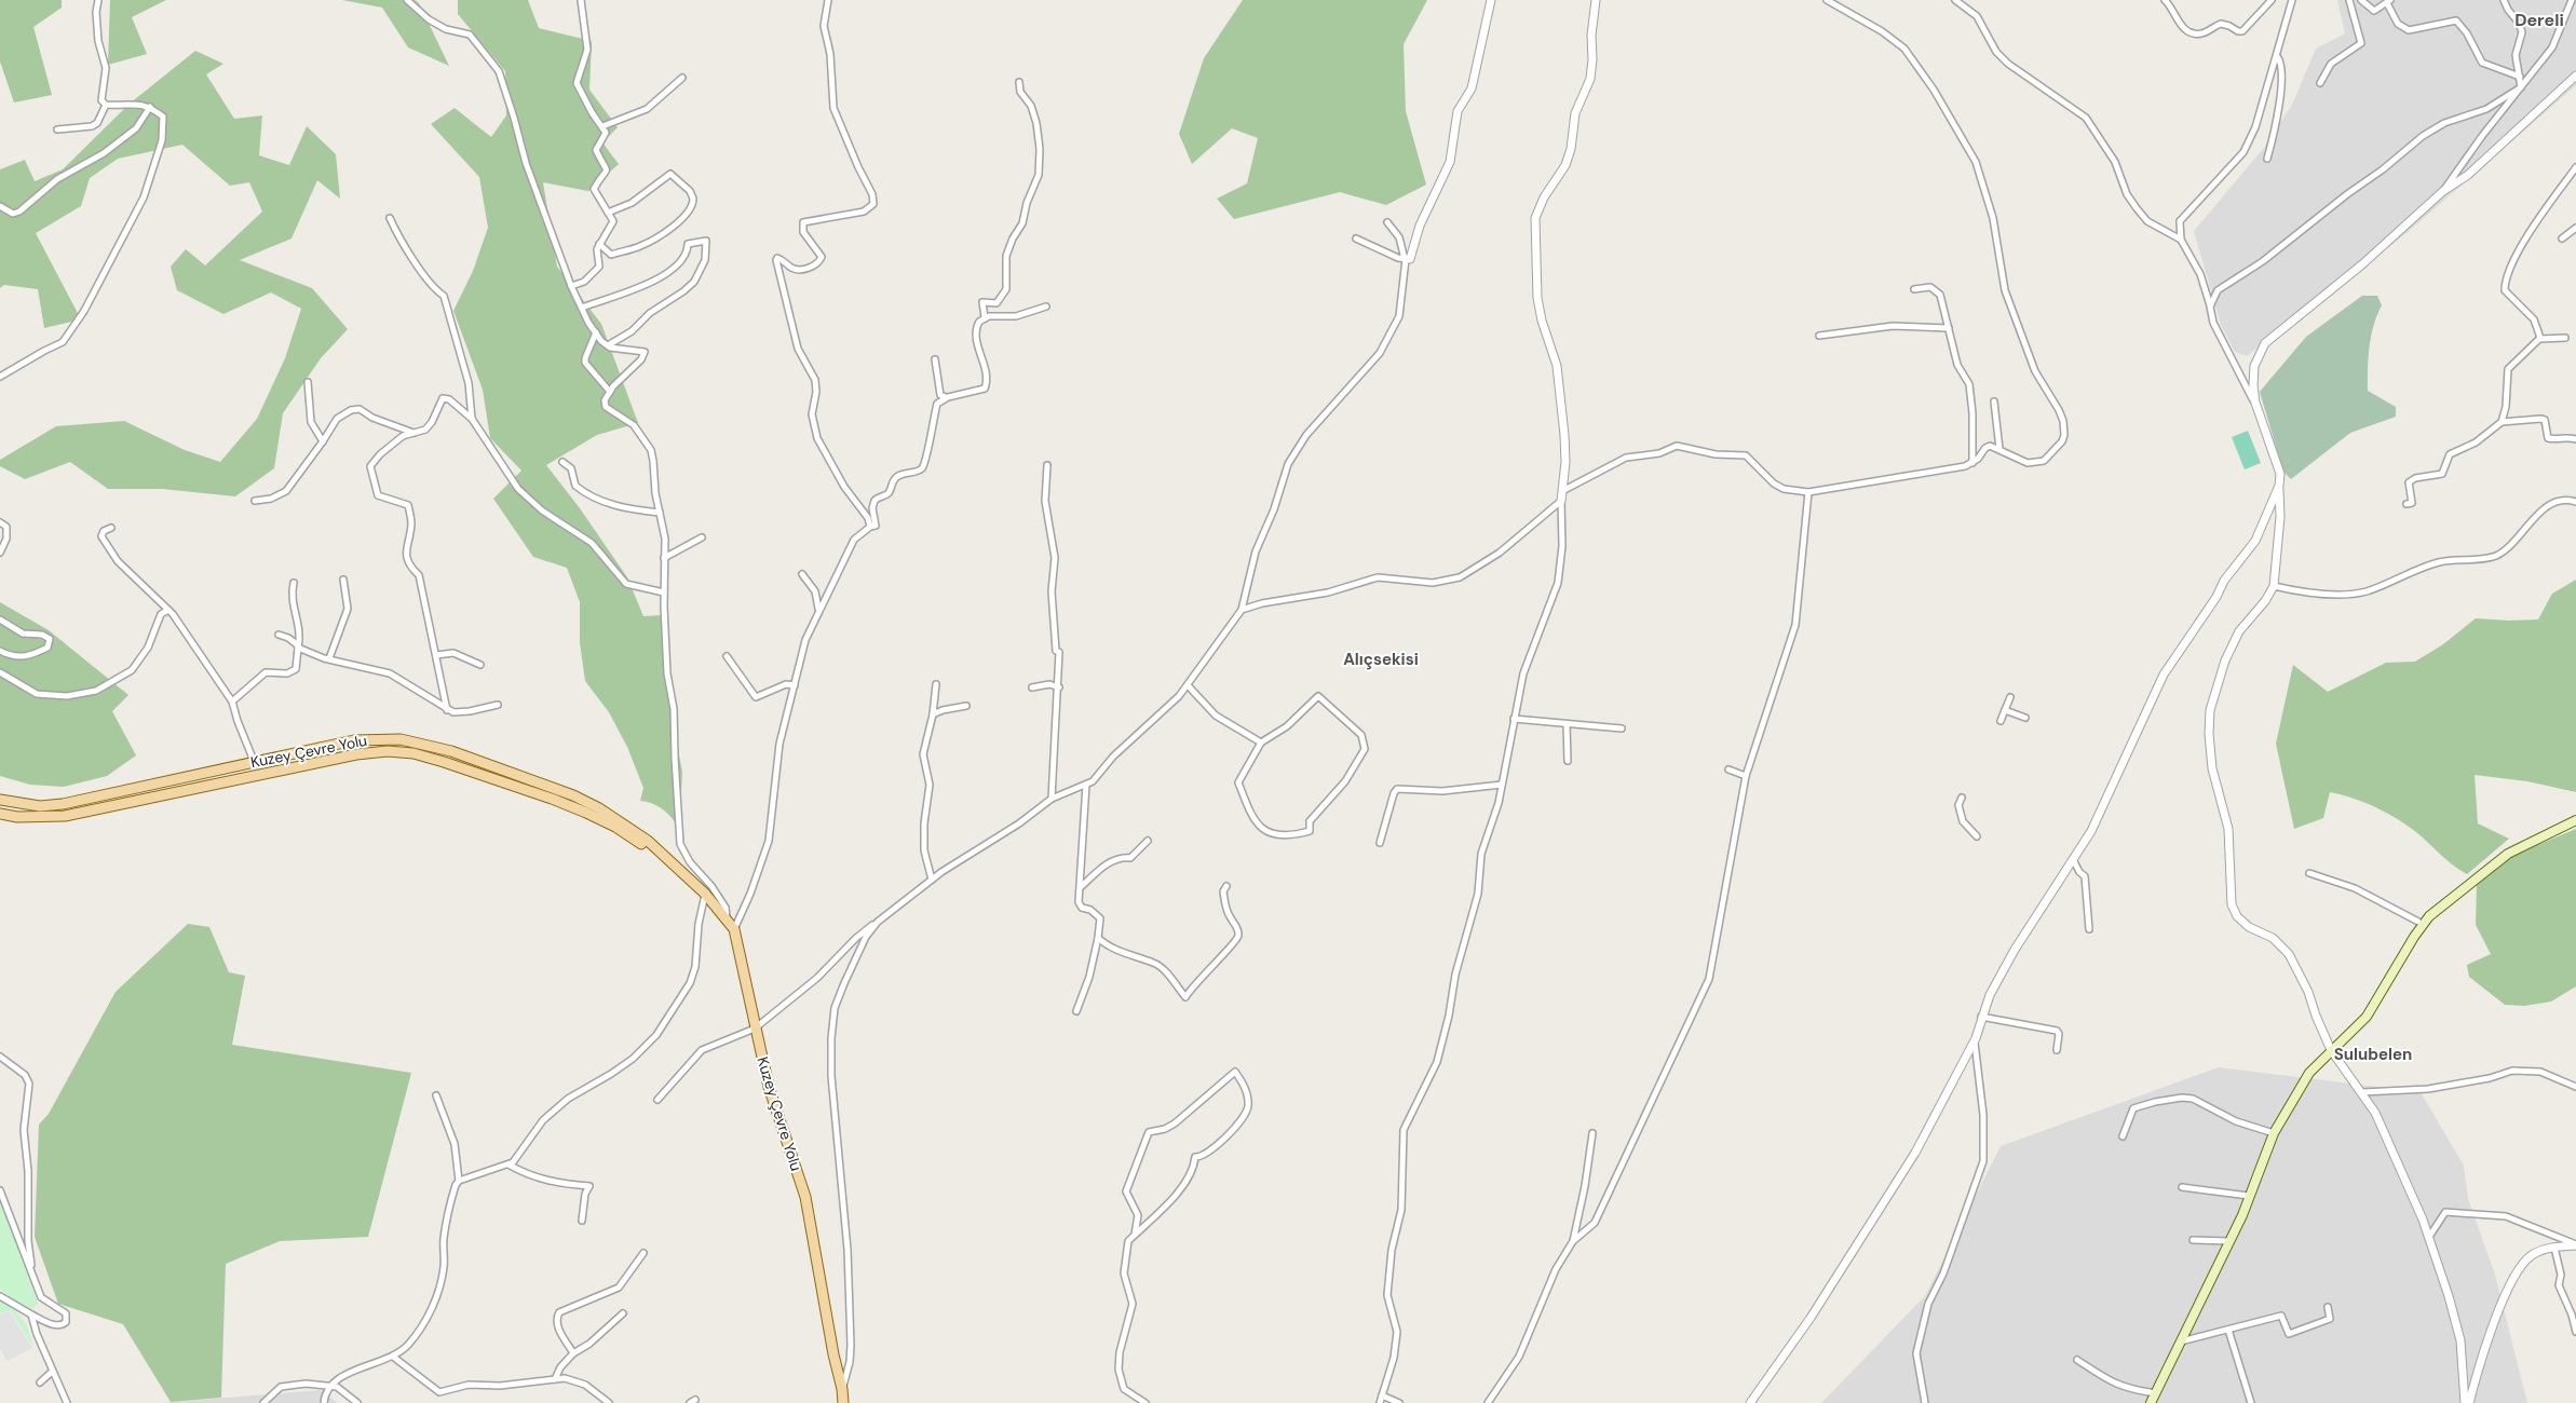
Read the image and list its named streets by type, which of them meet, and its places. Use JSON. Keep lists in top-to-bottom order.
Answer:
{
  "streets": {
    "main road": ["Kuzey Çevre Yolu"]
  },
  "districts": ["Dereli", "Alıçsekisi", "Sulubelen"]
}
